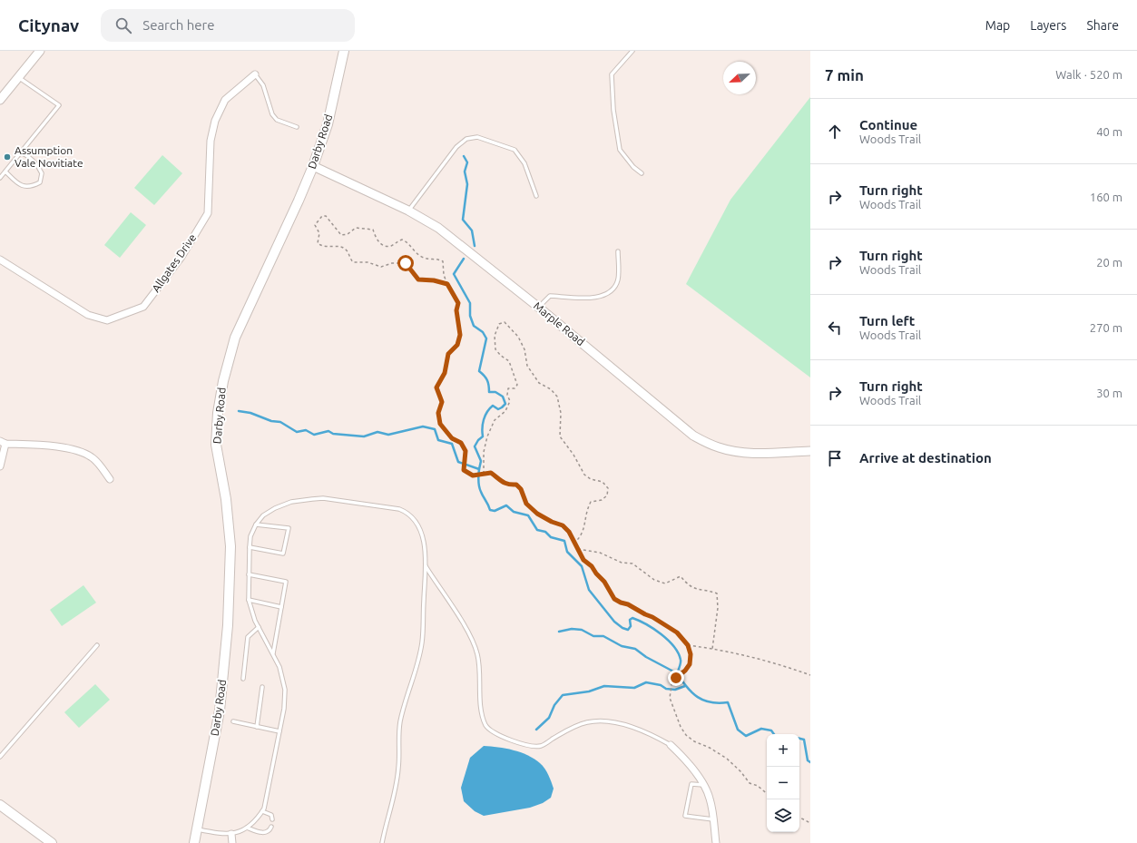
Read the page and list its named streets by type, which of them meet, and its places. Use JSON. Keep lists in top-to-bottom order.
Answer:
{
  "streets": {
    "main road": ["Darby Road"],
    "street": ["Allgates Drive", "Marple Road"]
  },
  "crossings": [
    ["Darby Road", "Marple Road"]
  ],
  "places": ["Assumption Vale Novitiate"],
  "north": "bottom left",
  "page": {
    "header": "Citynav",
    "search": "Search here",
    "nav": ["Map", "Layers", "Share"],
    "heading": ["7 min", "Walk · 520 m"],
    "list": [
      ["Continue", "Woods Trail", "40 m"],
      ["Turn right", "Woods Trail", "160 m"],
      ["Turn right", "Woods Trail", "20 m"],
      ["Turn left", "Woods Trail", "270 m"],
      ["Turn right", "Woods Trail", "30 m"],
      "Arrive at destination"
    ],
    "map_buttons": ["+", "−"]
  }
}
